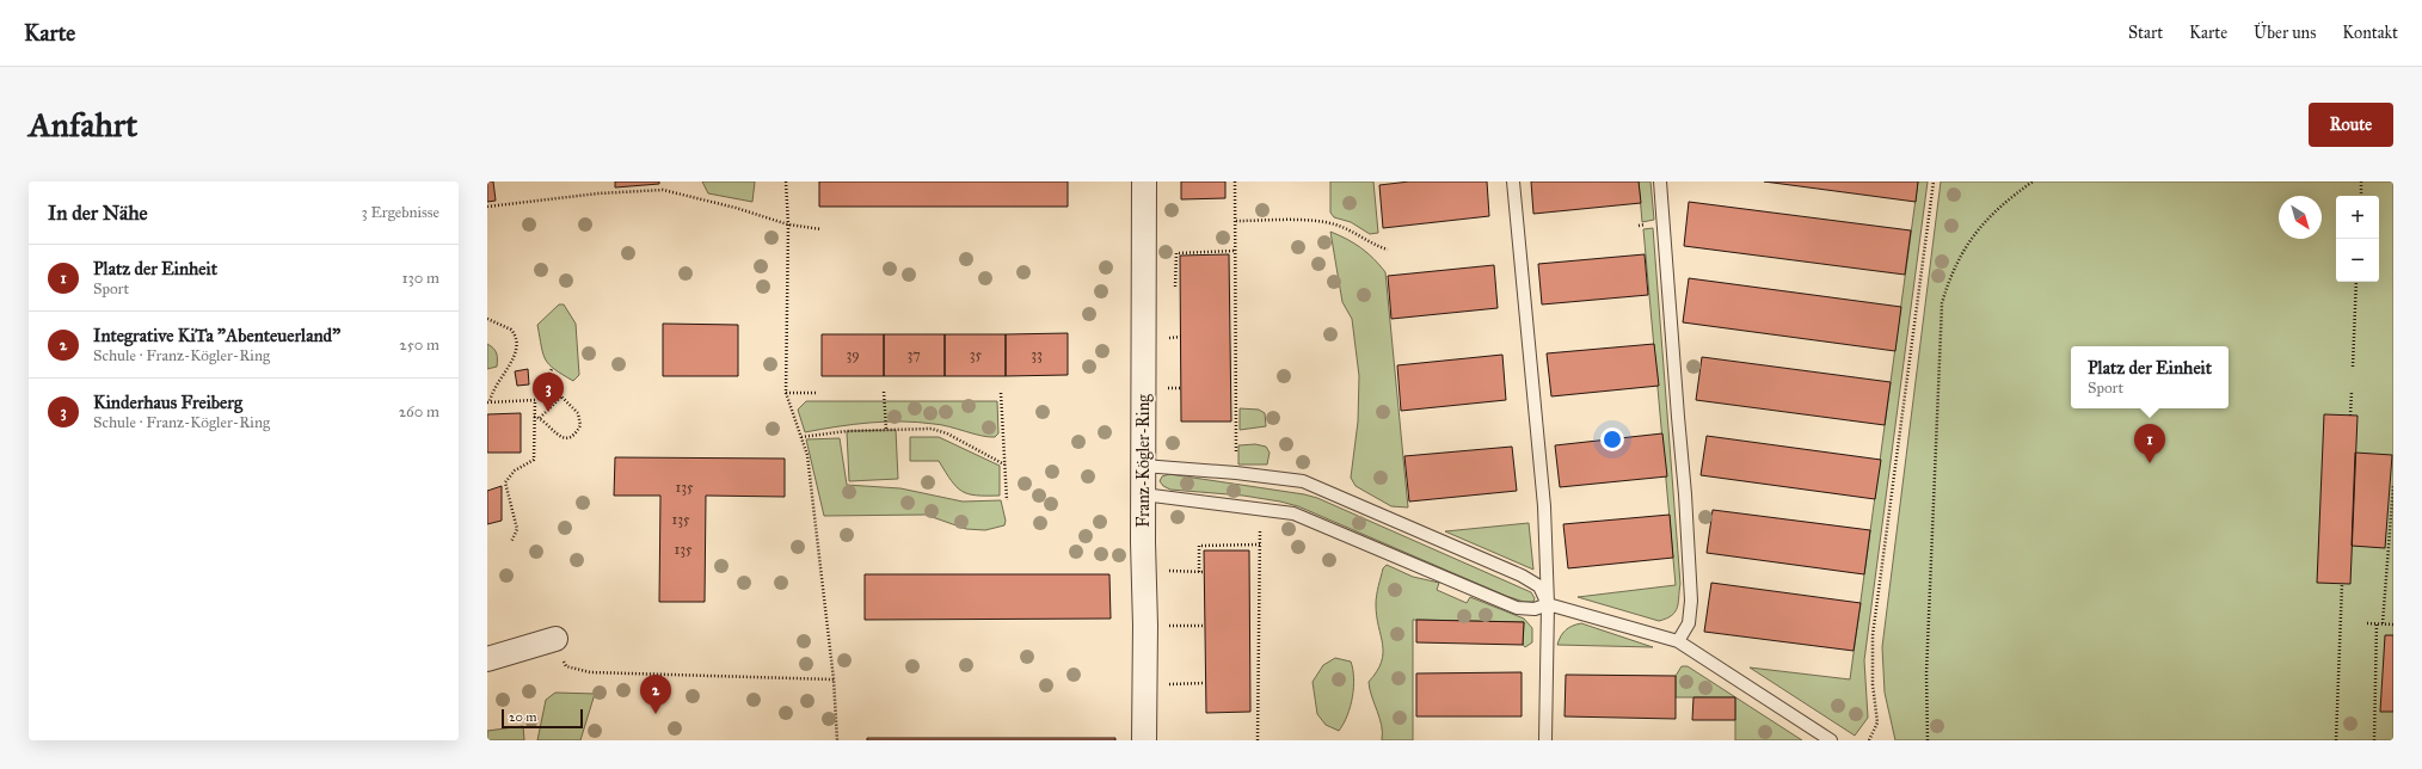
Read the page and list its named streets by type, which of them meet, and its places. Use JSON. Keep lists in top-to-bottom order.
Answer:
{
  "streets": {
    "street": ["Franz-Kögler-Ring"]
  },
  "house_numbers": [
    "39",
    "37",
    "35",
    "33",
    "135",
    "135",
    "135"
  ],
  "scale_bar": "20 m",
  "north": "bottom right",
  "page": {
    "header": "Karte",
    "nav": [
      "Start",
      "Karte",
      "Über uns",
      "Kontakt"
    ],
    "buttons": "Route",
    "title": "Anfahrt",
    "heading": ["In der Nähe", "3 Ergebnisse"],
    "map_buttons": ["+", "−"],
    "list": [
      {
        "mark": "1",
        "name": "Platz der Einheit",
        "note": "Sport",
        "value": "130 m"
      },
      {
        "mark": "2",
        "name": "Integrative KiTa \"Abenteuerland\"",
        "note": "Schule · Franz-Kögler-Ring",
        "value": "250 m"
      },
      {
        "mark": "3",
        "name": "Kinderhaus Freiberg",
        "note": "Schule · Franz-Kögler-Ring",
        "value": "260 m"
      }
    ],
    "popup": ["Platz der Einheit", "Sport"],
    "pins": ["3", "1", "2"],
    "scale": "20 m"
  }
}
